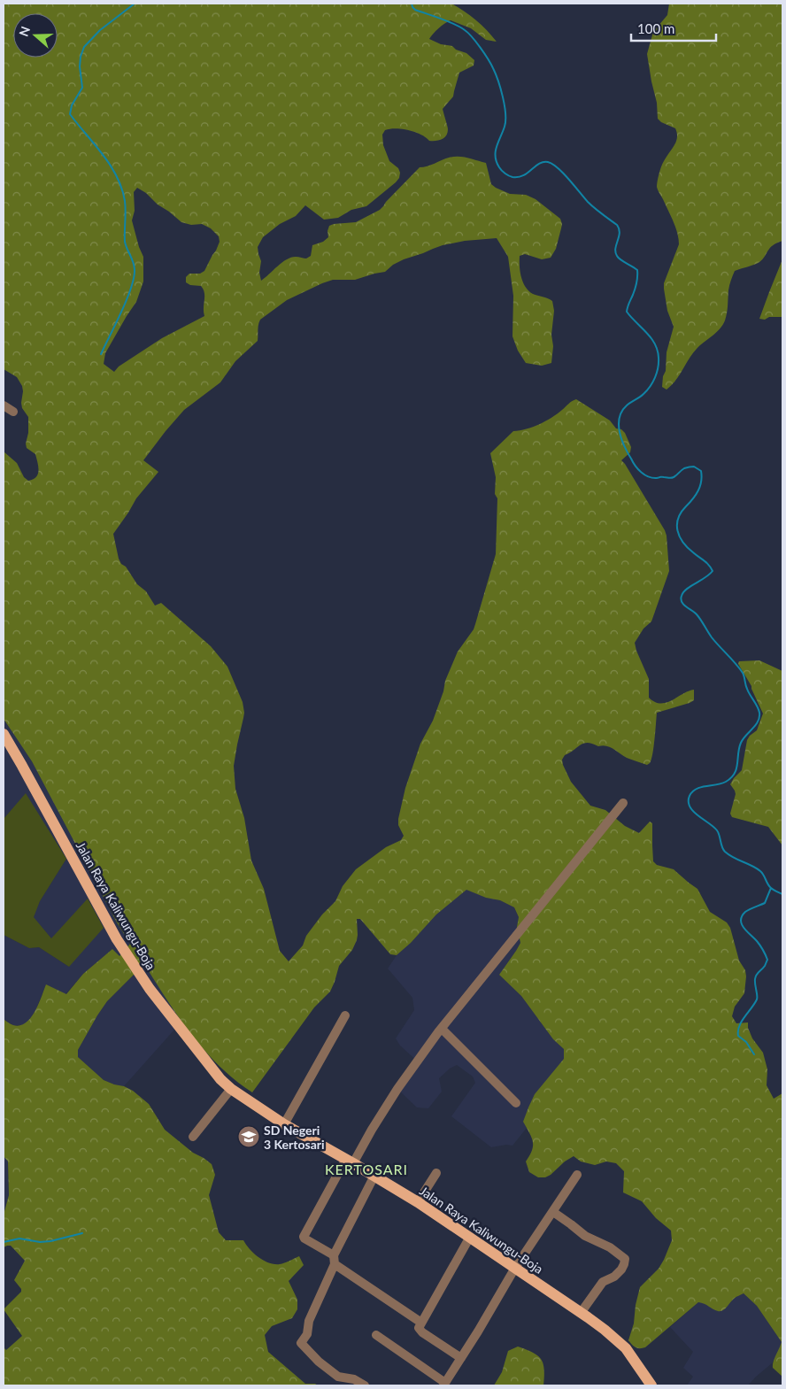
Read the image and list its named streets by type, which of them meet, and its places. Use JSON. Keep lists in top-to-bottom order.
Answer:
{
  "streets": {
    "main road": ["Jalan Raya Kaliwungu-Boja"]
  },
  "districts": ["KERTOSARI"],
  "places": {
    "school or university": ["SD Negeri 3 Kertosari"]
  },
  "scale_bar": "100 m",
  "north": "left"
}
